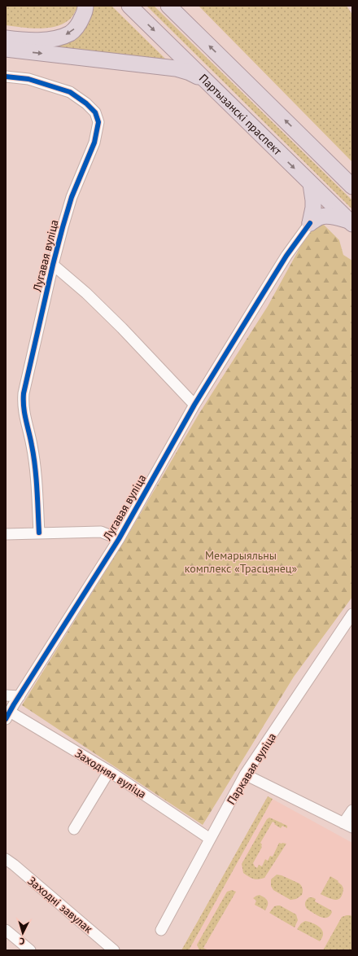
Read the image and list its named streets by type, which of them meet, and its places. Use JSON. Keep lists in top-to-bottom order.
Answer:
{
  "streets": {
    "highway": ["Партызанскі праспект"],
    "street": [
      "Лугавая вуліца",
      "Паркавая вуліца",
      "Заходняя вуліца",
      "Заходні завулак"
    ]
  },
  "crossings": [
    ["Лугавая вуліца", "Заходняя вуліца"],
    ["Паркавая вуліца", "Заходняя вуліца"]
  ],
  "parks": ["Мемарыяльны комплекс «Трасцянец»"],
  "north": "bottom"
}
